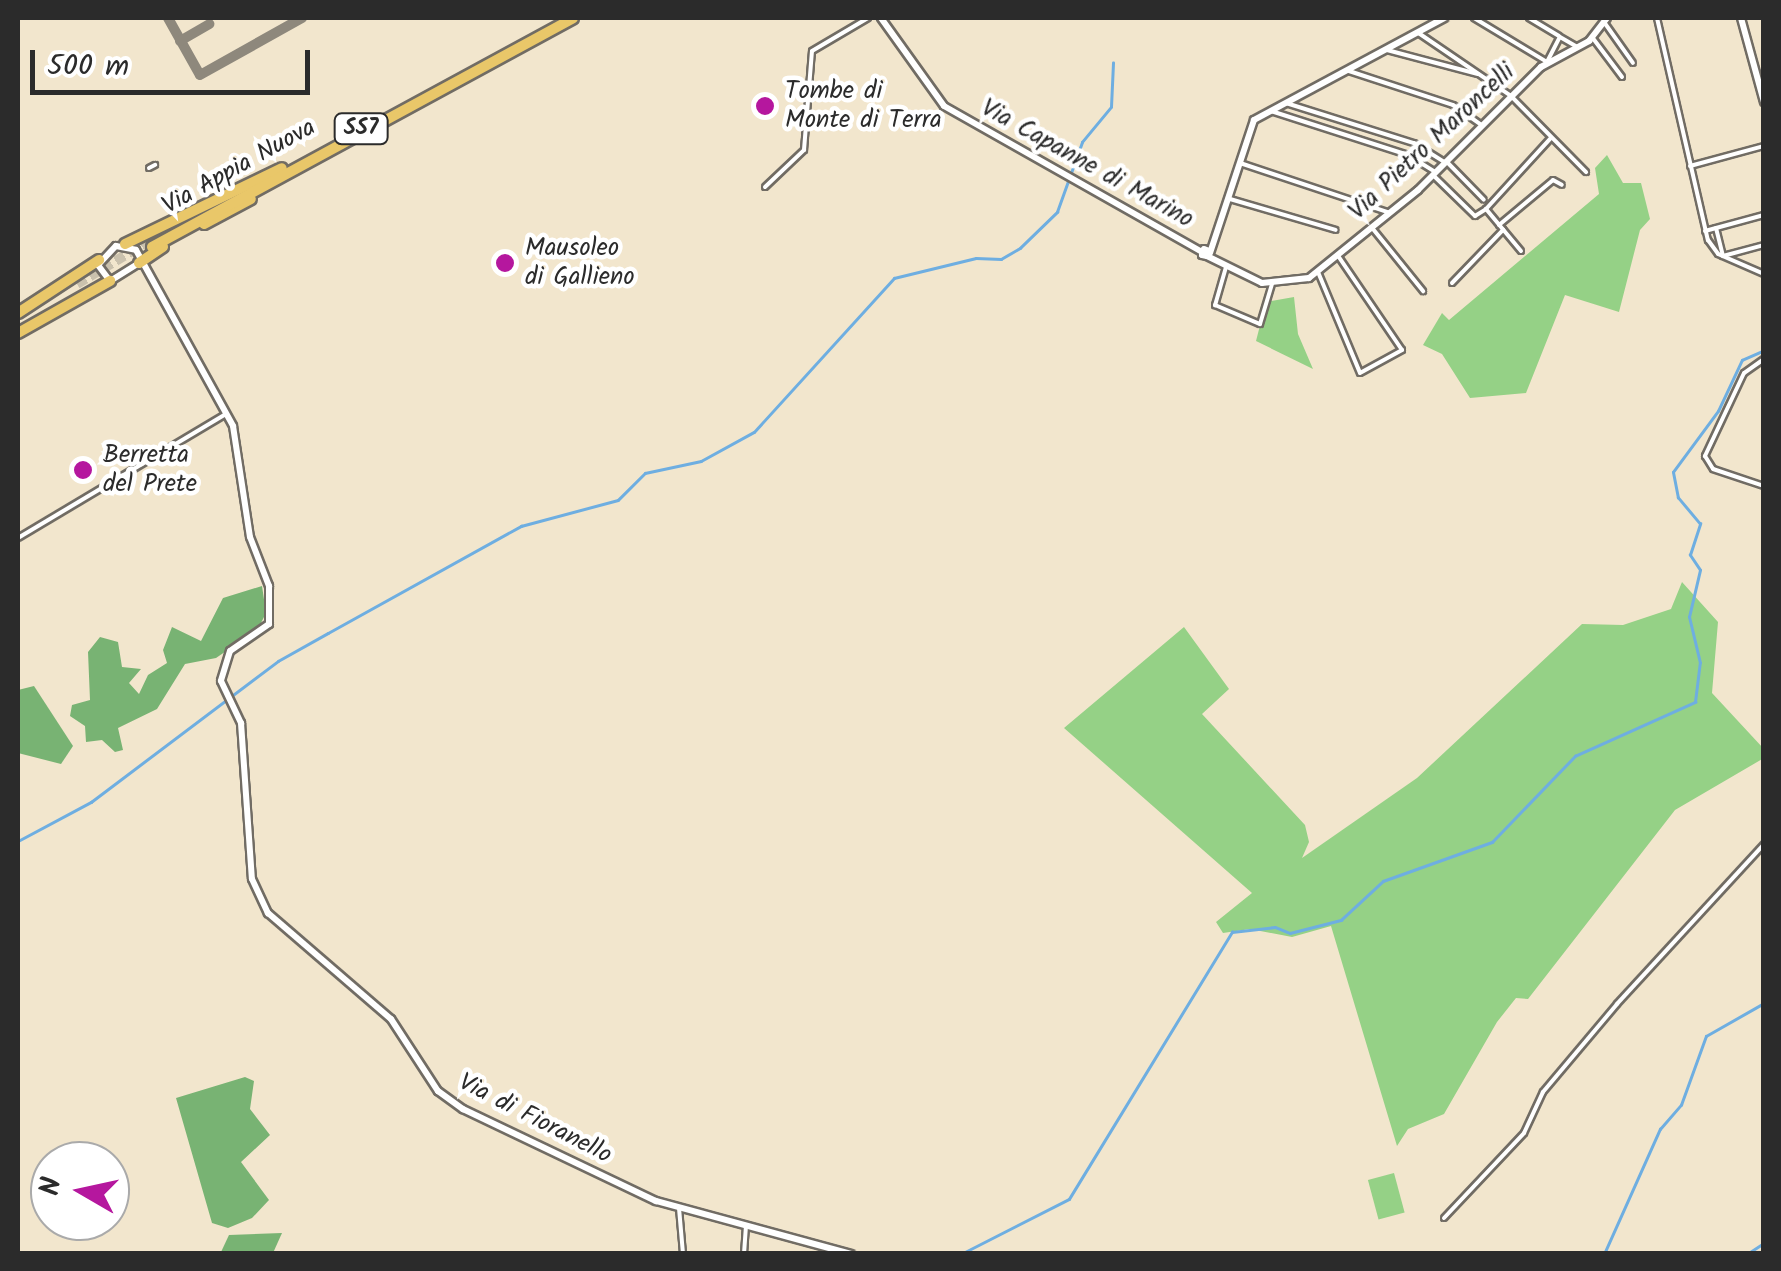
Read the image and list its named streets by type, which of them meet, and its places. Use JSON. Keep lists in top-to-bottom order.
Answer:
{
  "streets": {
    "main road": ["SS7", "Via Appia Nuova"],
    "street": ["Via Pietro Maroncelli", "Via Capanne di Marino", "Via di Fioranello"]
  },
  "places": ["Tombe di Monte di Terra", "Mausoleo di Gallieno", "Berretta del Prete"],
  "scale_bar": "500 m",
  "north": "left"
}
